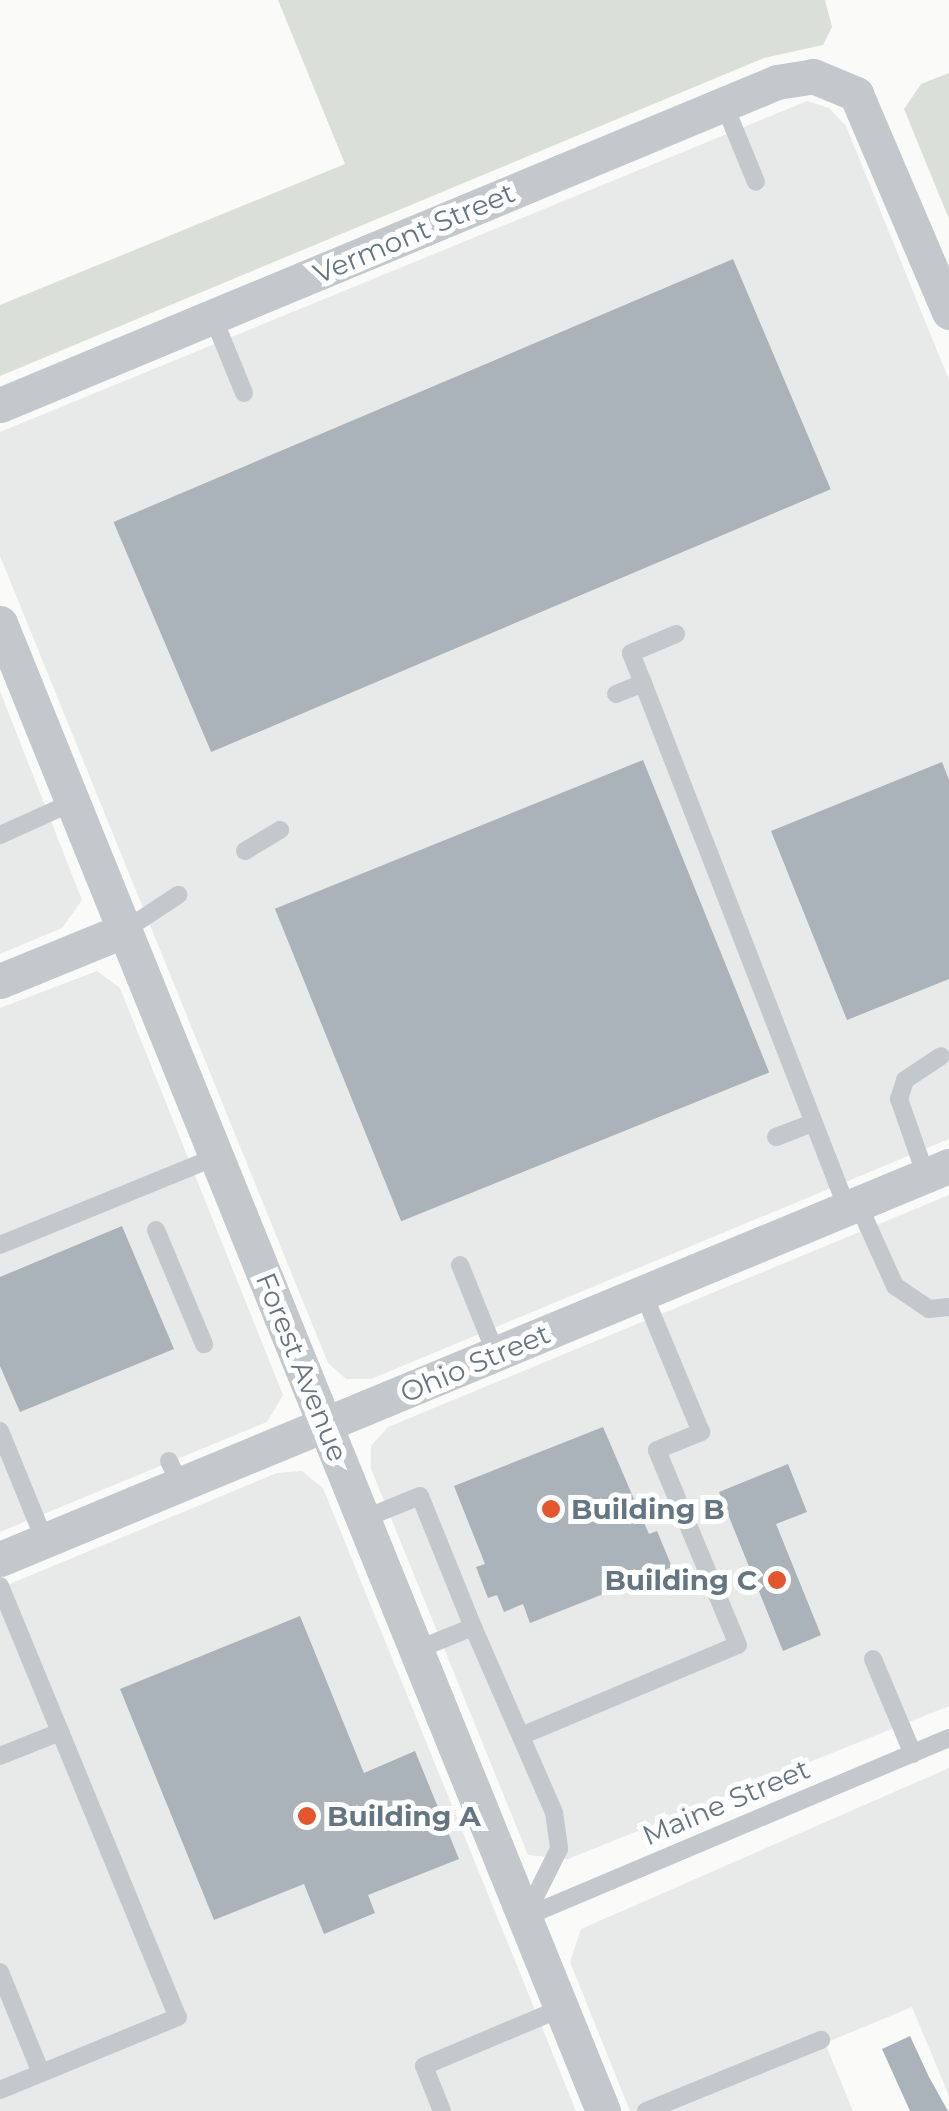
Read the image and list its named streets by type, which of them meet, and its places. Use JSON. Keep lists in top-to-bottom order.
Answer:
{
  "streets": {
    "street": ["Vermont Street", "Ohio Street", "Forest Avenue"],
    "lane": ["Maine Street"]
  },
  "crossings": [
    ["Ohio Street", "Forest Avenue"],
    ["Forest Avenue", "Maine Street"]
  ],
  "places": ["Building B", "Building C", "Building A"]
}
